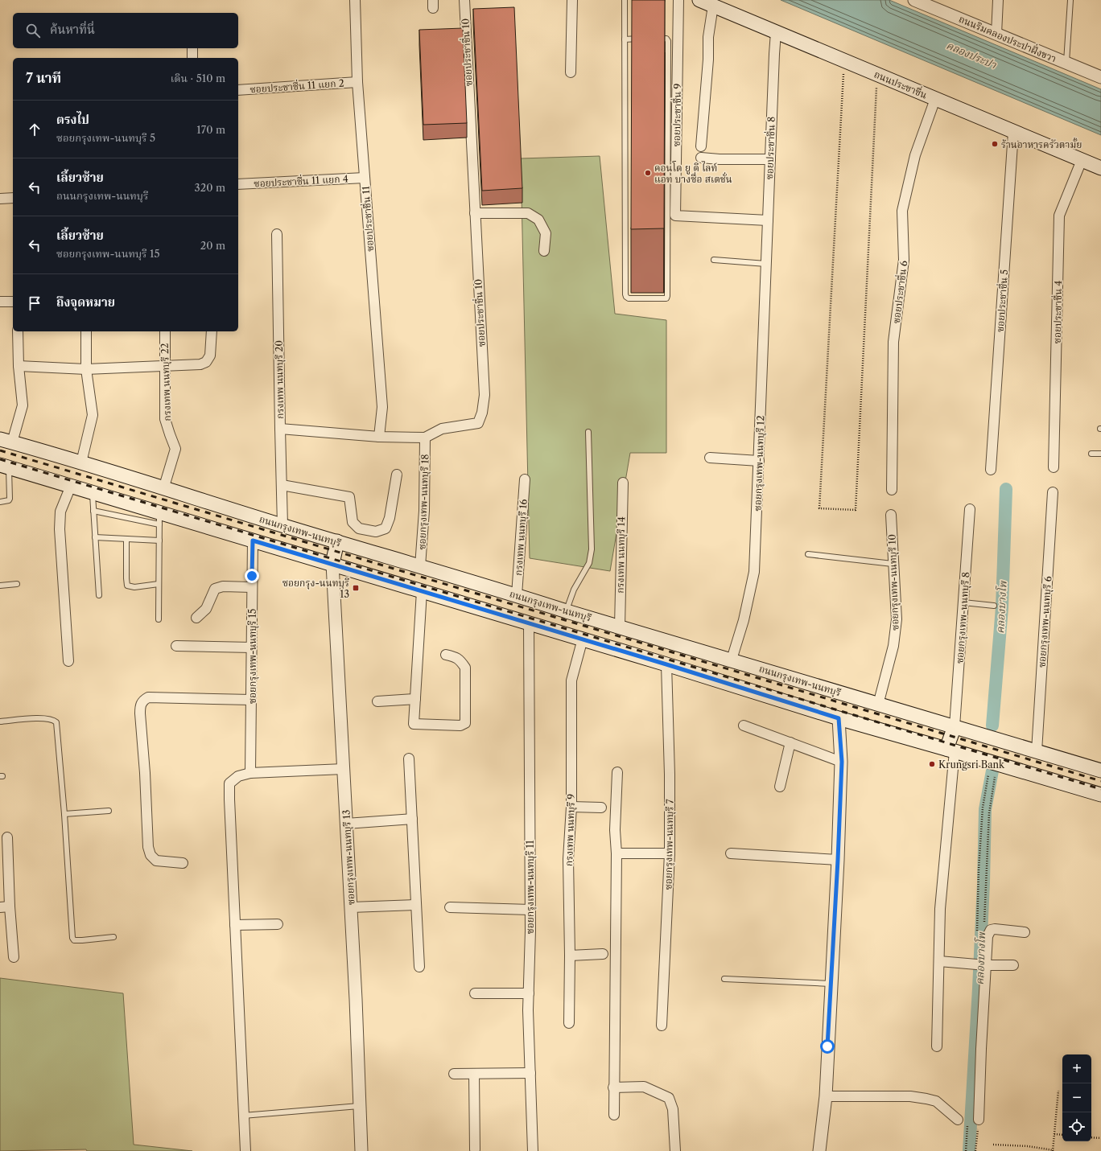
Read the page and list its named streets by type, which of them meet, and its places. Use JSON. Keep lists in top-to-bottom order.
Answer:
{
  "streets": {
    "main road": ["ถนนประชาชื่น", "ถนนกรุงเทพ-นนทบุรี"],
    "street": [
      "ถนนริมคลองประปาฝั่งขวา",
      "ซอยประชาชื่น 10",
      "ซอยประชาชื่น 11 แยก 2",
      "ซอยประชาชื่น 9",
      "ซอยประชาชื่น 8",
      "ซอยประชาชื่น 11 แยก 4",
      "ซอยประชาชื่น 11",
      "ซอยประชาชื่น 6",
      "ซอยประชาชื่น 5",
      "ซอยประชาชื่น 4",
      "กรงเทพ นนทบุรี 20",
      "กรงเทพ นนทบุรี 22",
      "ซอยกรุงเทพ-นนทบุรี 12",
      "ซอยกรุงเทพ-นนทบุรี 18",
      "กรงเทพ นนทบุรี 16",
      "กรงเทพ นนทบุรี 14",
      "ซอยกรุงเทพ-นนทบุรี 10",
      "ซอยกรุงเทพ-นนทบุรี 8",
      "ซอยกรุงเทพ-นนทบุรี 6",
      "ซอยกรุงเทพ-นนทบุรี 15",
      "กรงเทพ นนทบุรี 9",
      "ซอยกรุงเทพ-นนทบุรี 7",
      "ซอยกรุงเทพ-นนทบุรี 13",
      "ซอยกรุงเทพ-นนทบุรี 11"
    ]
  },
  "crossings": [
    ["ซอยประชาชื่น 10", "ซอยประชาชื่น 11"],
    ["ซอยประชาชื่น 10", "กรงเทพ นนทบุรี 20"],
    ["ซอยประชาชื่น 10", "ซอยกรุงเทพ-นนทบุรี 18"],
    ["ถนนประชาชื่น", "ซอยประชาชื่น 8"],
    ["ถนนประชาชื่น", "ซอยประชาชื่น 6"],
    ["ถนนประชาชื่น", "ซอยประชาชื่น 5"],
    ["ถนนประชาชื่น", "ซอยประชาชื่น 4"],
    ["ซอยประชาชื่น 11 แยก 2", "ซอยประชาชื่น 11"],
    ["ซอยประชาชื่น 9", "ซอยประชาชื่น 8"],
    ["ซอยประชาชื่น 8", "ซอยกรุงเทพ-นนทบุรี 12"],
    ["ซอยประชาชื่น 11 แยก 4", "ซอยประชาชื่น 11"],
    ["กรงเทพ นนทบุรี 20", "ถนนกรุงเทพ-นนทบุรี"],
    ["กรงเทพ นนทบุรี 22", "ถนนกรุงเทพ-นนทบุรี"],
    ["ซอยกรุงเทพ-นนทบุรี 12", "ถนนกรุงเทพ-นนทบุรี"],
    ["ซอยกรุงเทพ-นนทบุรี 18", "ถนนกรุงเทพ-นนทบุรี"],
    ["ถนนกรุงเทพ-นนทบุรี", "กรงเทพ นนทบุรี 16"],
    ["ถนนกรุงเทพ-นนทบุรี", "กรงเทพ นนทบุรี 14"],
    ["ถนนกรุงเทพ-นนทบุรี", "ซอยกรุงเทพ-นนทบุรี 10"],
    ["ถนนกรุงเทพ-นนทบุรี", "ซอยกรุงเทพ-นนทบุรี 8"],
    ["ถนนกรุงเทพ-นนทบุรี", "ซอยกรุงเทพ-นนทบุรี 6"]
  ],
  "water": ["คลองประปา", "คลองบางโพ"],
  "places": {
    "other": ["ร้านอาหารครัวตามั้ย", "คอนโด ยู ดี ไลท์ แอท บางซื่อ สเตชั่น", "Krungsri Bank"],
    "transit": ["ซอยกรุง-นนทบุรี 13"]
  },
  "page": {
    "search": "ค้นหาที่นี่",
    "heading": ["7 นาที", "เดิน · 510 m"],
    "list": [
      ["ตรงไป", "ซอยกรุงเทพ-นนทบุรี 5", "170 m"],
      ["เลี้ยวซ้าย", "ถนนกรุงเทพ-นนทบุรี", "320 m"],
      ["เลี้ยวซ้าย", "ซอยกรุงเทพ-นนทบุรี 15", "20 m"],
      "ถึงจุดหมาย"
    ],
    "map_buttons": ["+", "−"]
  }
}
